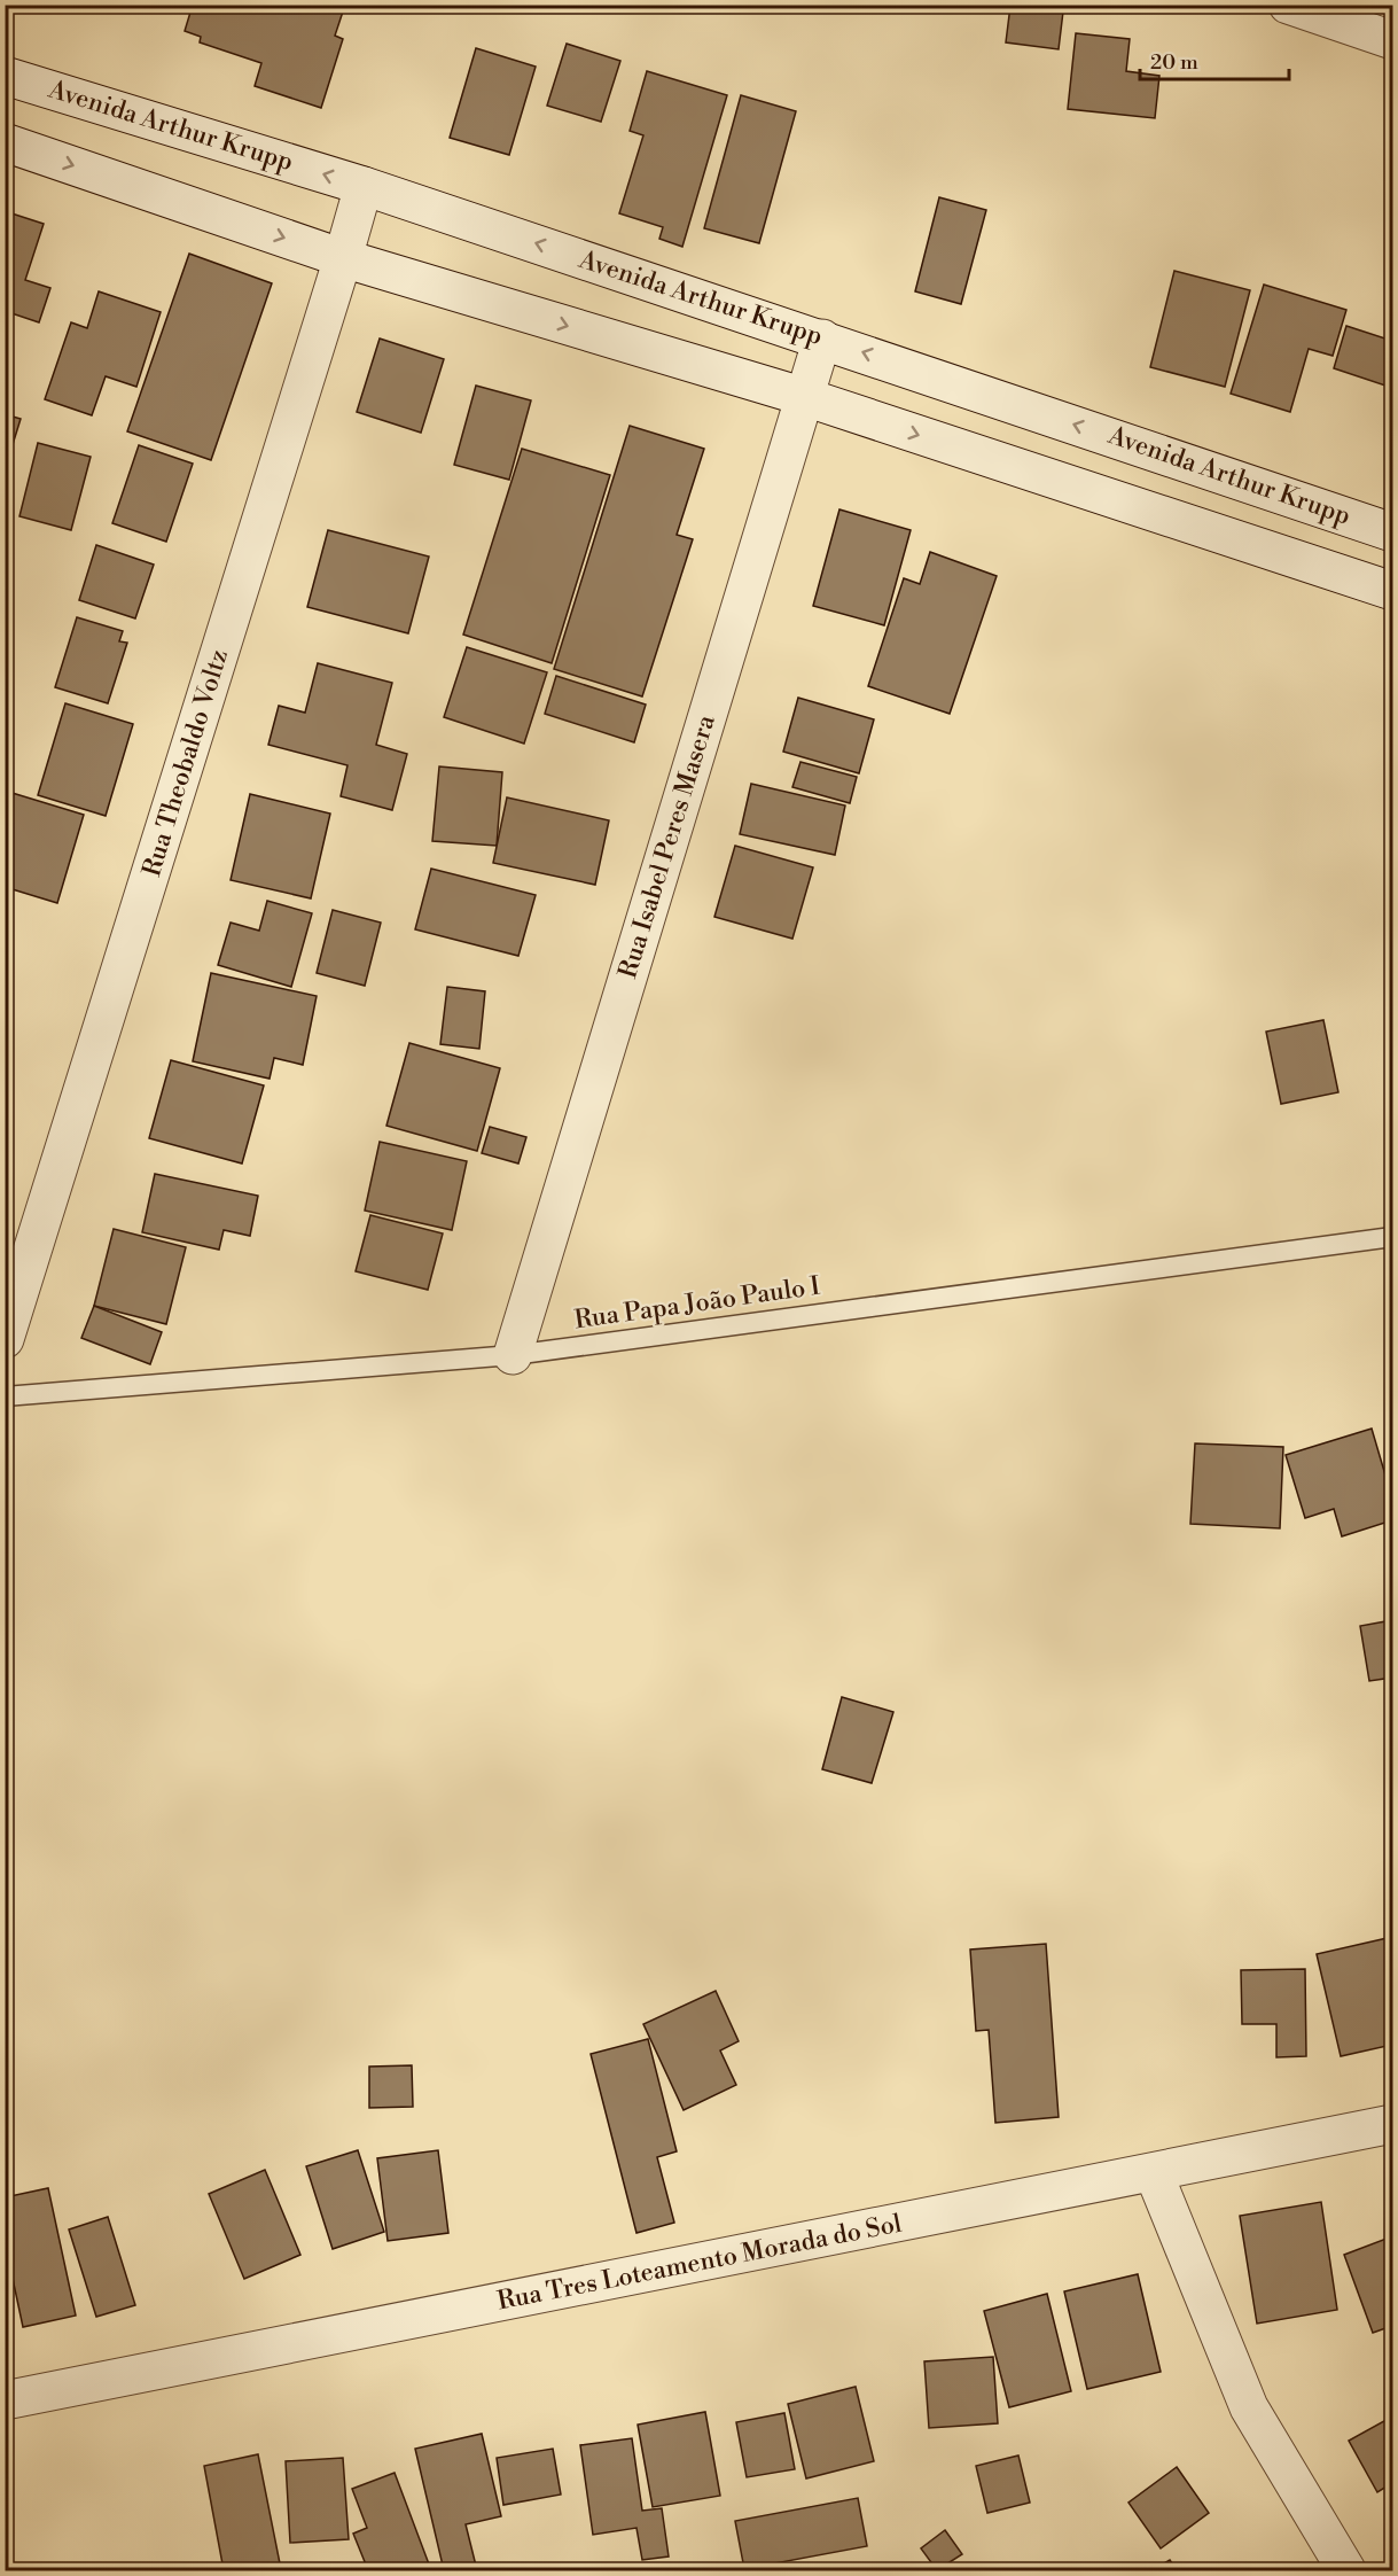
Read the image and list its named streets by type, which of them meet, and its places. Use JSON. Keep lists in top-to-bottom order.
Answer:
{
  "streets": {
    "street": [
      "Avenida Arthur Krupp",
      "Rua Theobaldo Voltz",
      "Rua Isabel Peres Masera",
      "Rua Tres Loteamento Morada do Sol"
    ],
    "lane": ["Rua Papa João Paulo I"]
  },
  "crossings": [
    ["Avenida Arthur Krupp", "Rua Theobaldo Voltz"],
    ["Avenida Arthur Krupp", "Rua Isabel Peres Masera"],
    ["Rua Isabel Peres Masera", "Rua Papa João Paulo I"]
  ],
  "scale_bar": "20 m"
}
